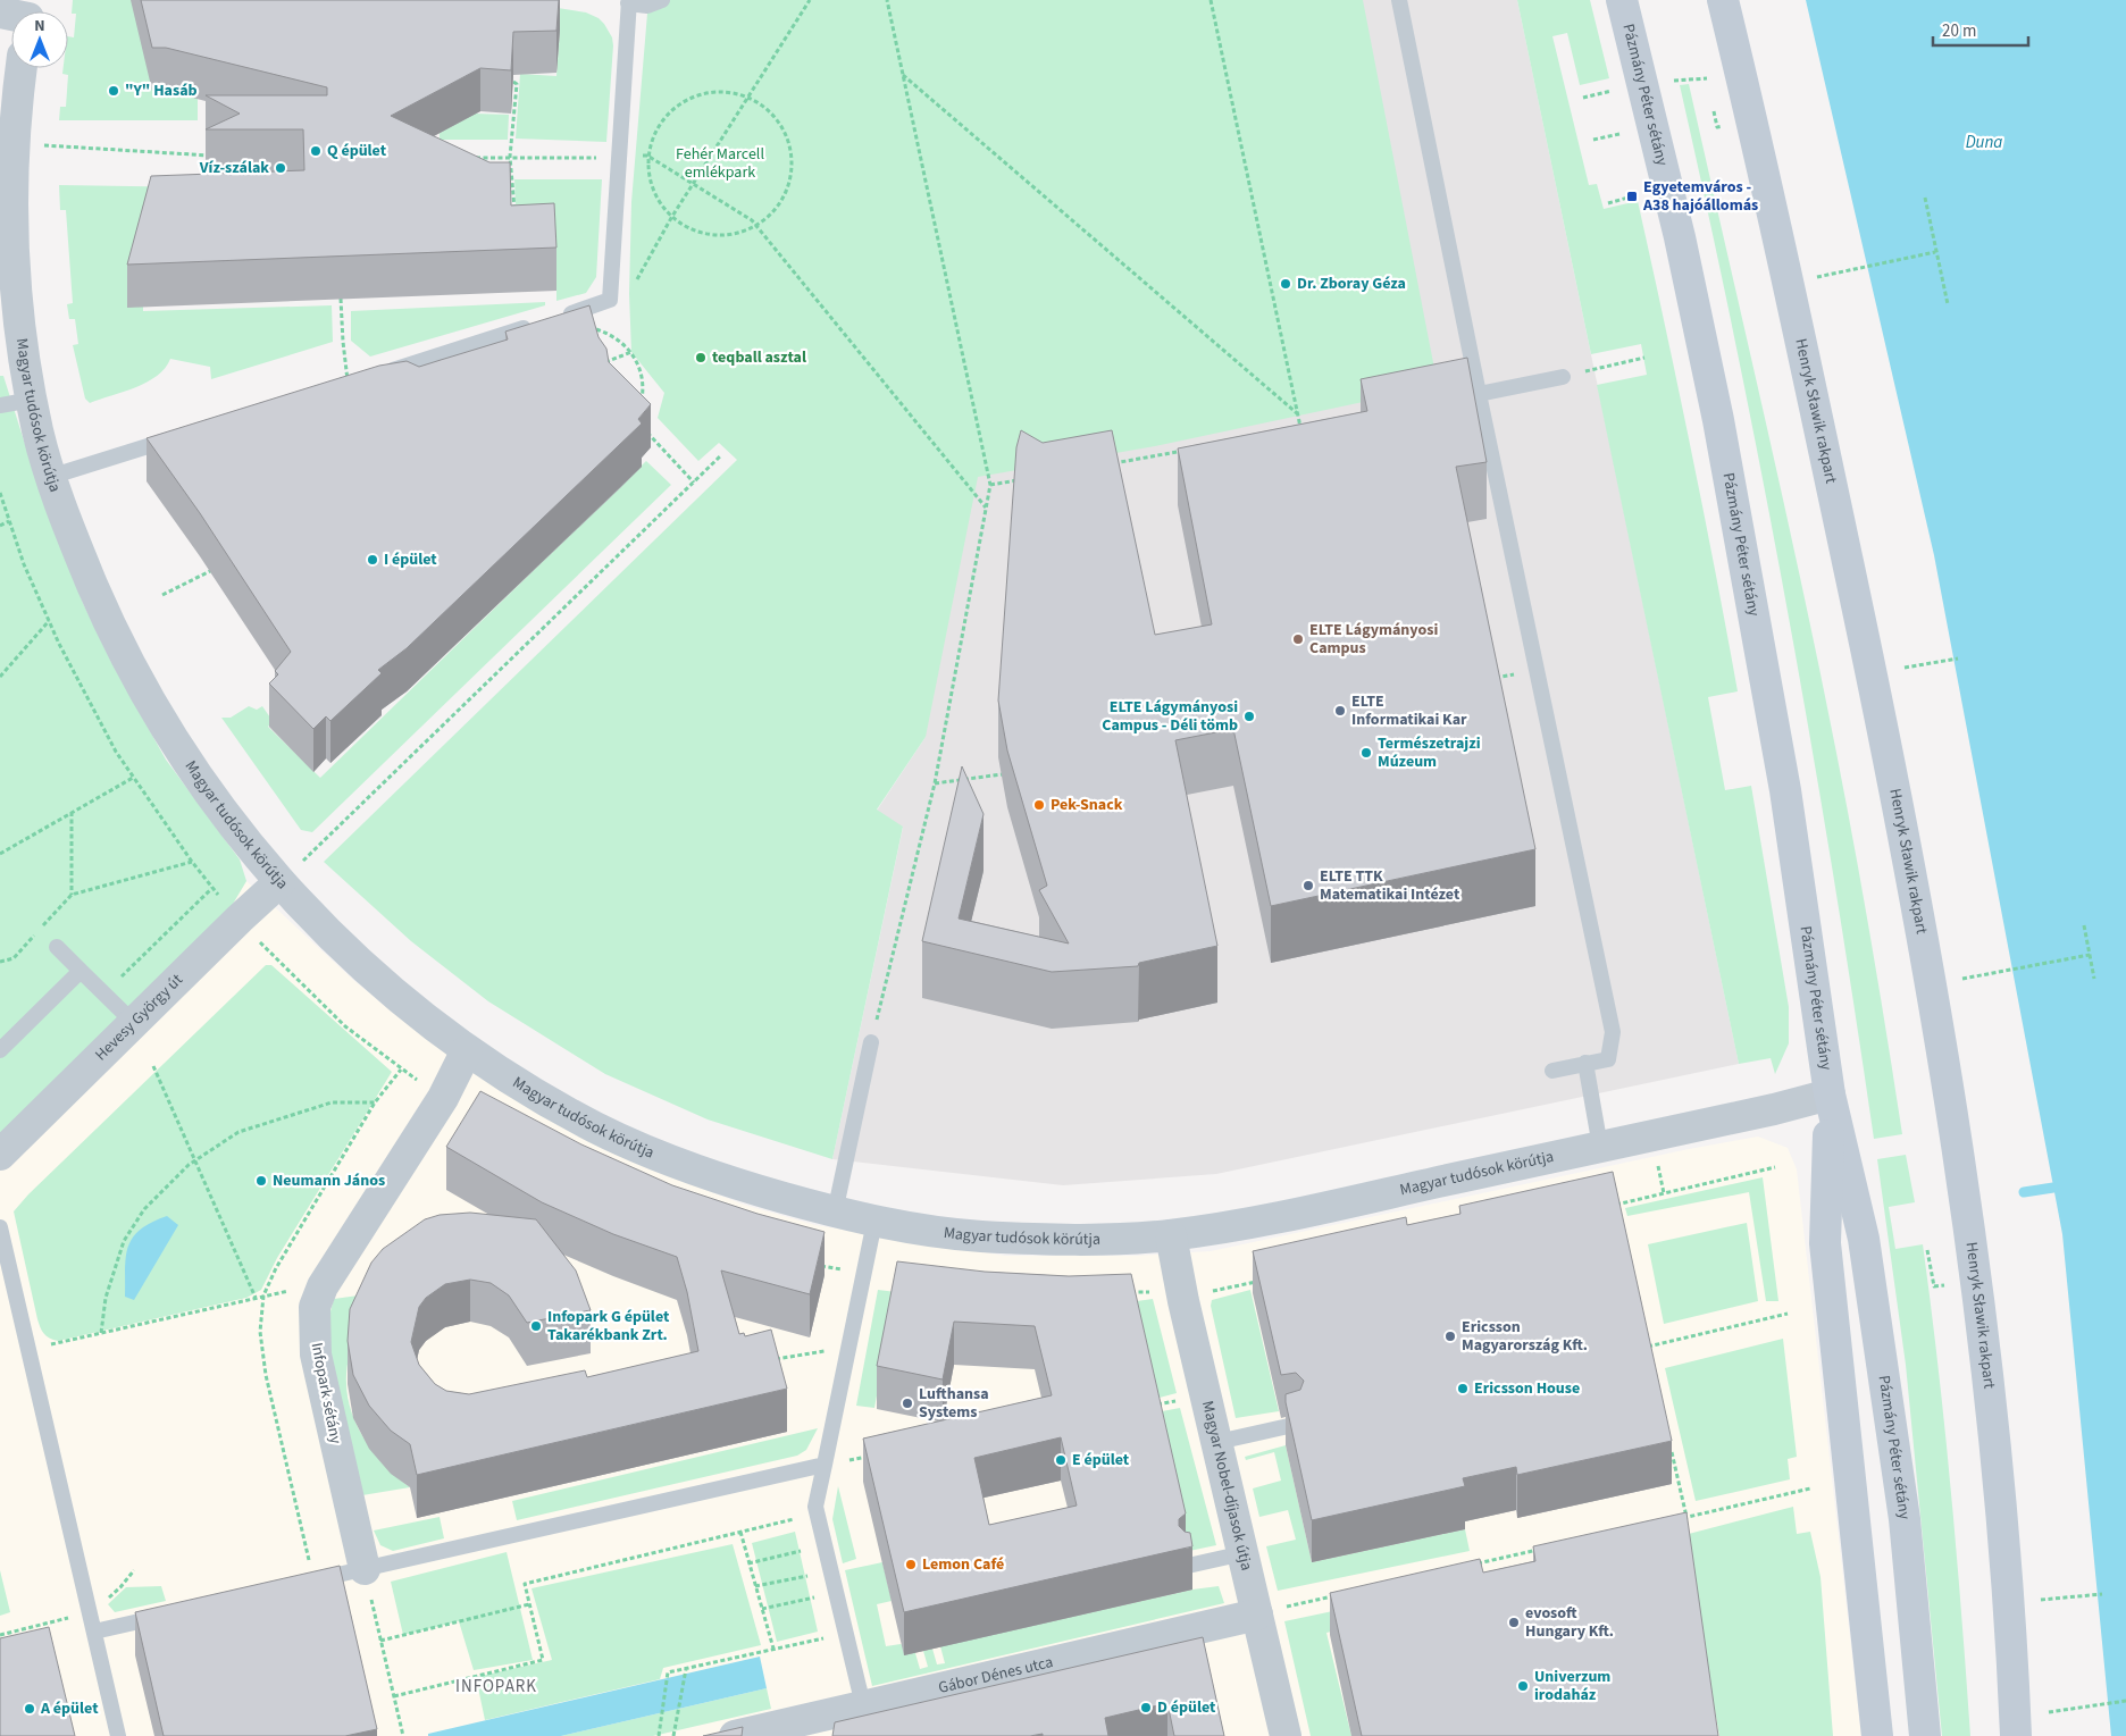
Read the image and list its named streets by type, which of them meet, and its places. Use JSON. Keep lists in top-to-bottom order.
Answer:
{
  "streets": {
    "street": [
      "Pázmány Péter sétány",
      "Henryk Sławik rakpart",
      "Magyar tudósok körútja",
      "Hevesy György út",
      "Infopark sétány",
      "Magyar Nobel-díjasok útja",
      "Gábor Dénes utca"
    ]
  },
  "crossings": [
    ["Pázmány Péter sétány", "Magyar tudósok körútja"],
    ["Magyar tudósok körútja", "Hevesy György út"],
    ["Magyar tudósok körútja", "Infopark sétány"],
    ["Magyar tudósok körútja", "Magyar Nobel-díjasok útja"],
    ["Magyar Nobel-díjasok útja", "Gábor Dénes utca"]
  ],
  "districts": ["INFOPARK"],
  "water": ["Duna"],
  "parks": ["Fehér Marcell emlékpark"],
  "places": {
    "other": [
      "\"Y\" Hasáb",
      "Q épület",
      "Víz-szálak",
      "Dr. Zboray Géza",
      "teqball asztal",
      "I épület",
      "ELTE Lágymányosi Campus",
      "ELTE Informatikai Kar",
      "ELTE Lágymányosi Campus - Déli tömb",
      "Természetrajzi Múzeum",
      "Pek-Snack",
      "ELTE TTK Matematikai Intézet",
      "Neumann János",
      "Infopark G épület Takarékbank Zrt.",
      "Ericsson Magyarország Kft.",
      "Ericsson House",
      "Lufthansa Systems",
      "E épület",
      "Lemon Café",
      "evosoft Hungary Kft.",
      "Univerzum irodaház",
      "D épület",
      "A épület"
    ],
    "transit": ["Egyetemváros - A38 hajóállomás"]
  },
  "scale_bar": "20 m",
  "north": "top"
}
